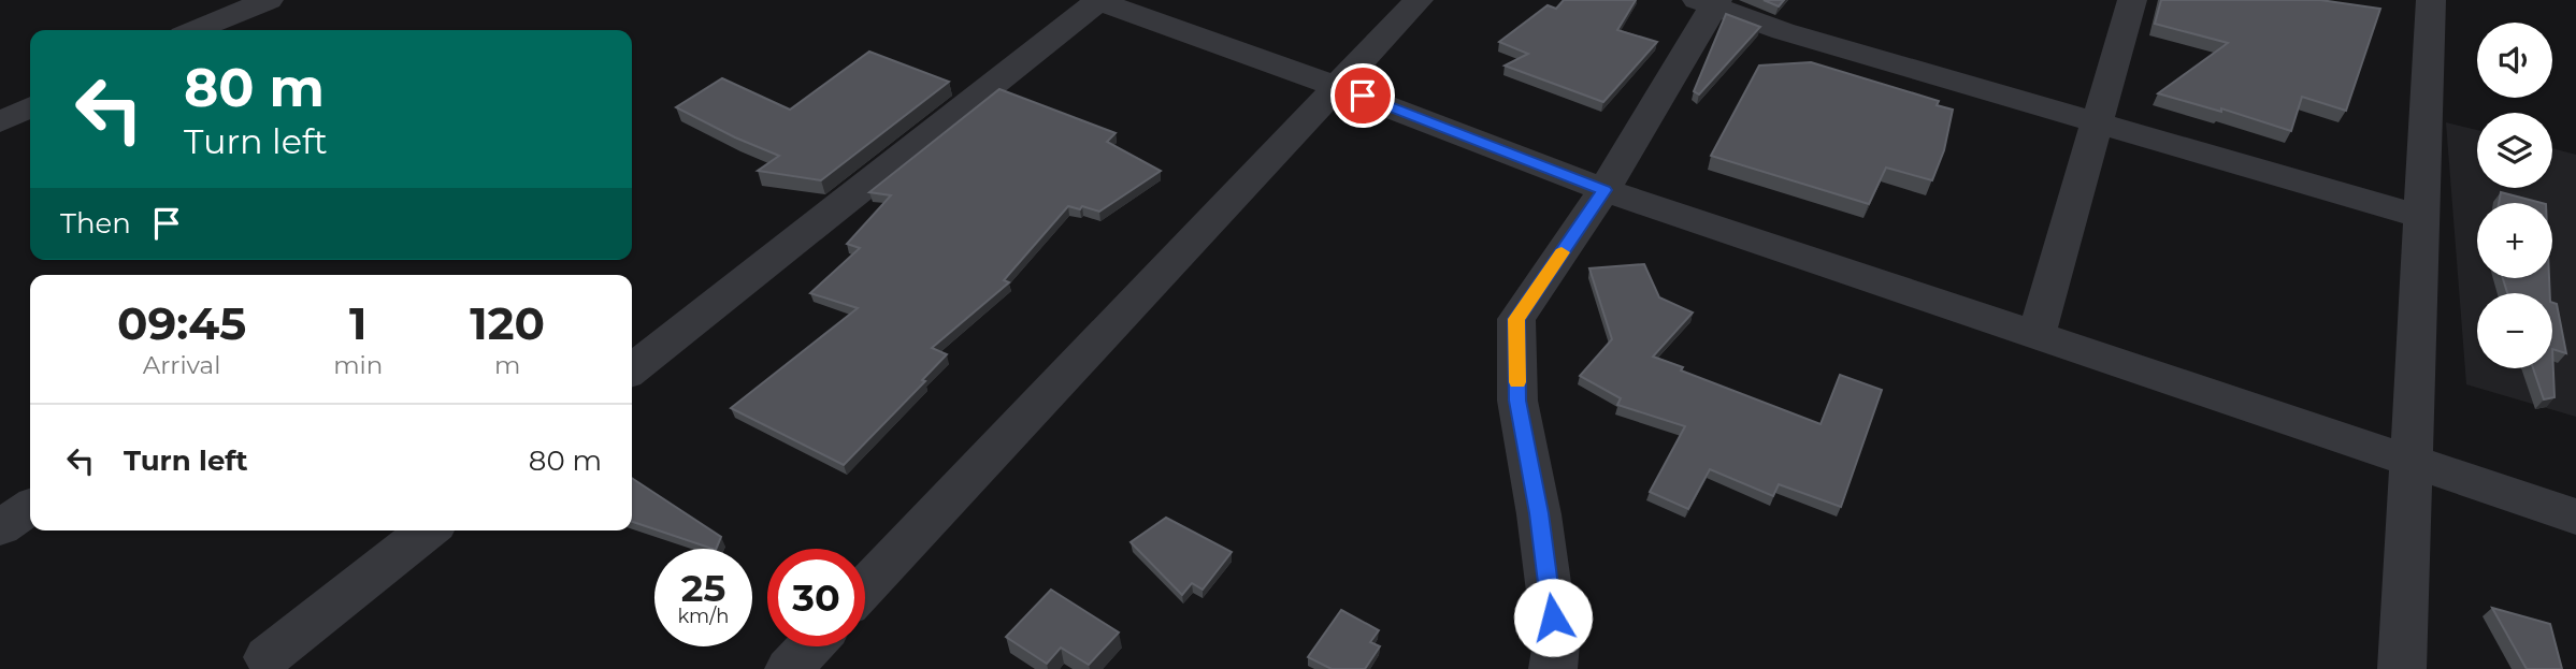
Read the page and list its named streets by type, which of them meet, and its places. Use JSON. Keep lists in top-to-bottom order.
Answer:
{
  "page": {
    "map_buttons": ["+", "−"],
    "turn": ["80 m", "Turn left"],
    "then": "Then",
    "eta": [
      "09:45",
      "Arrival",
      "1",
      "min",
      "120",
      "m"
    ],
    "list": [
      {
        "name": "Turn left",
        "value": "80 m"
      }
    ],
    "speed": "25 km/h",
    "limit": "30"
  }
}
